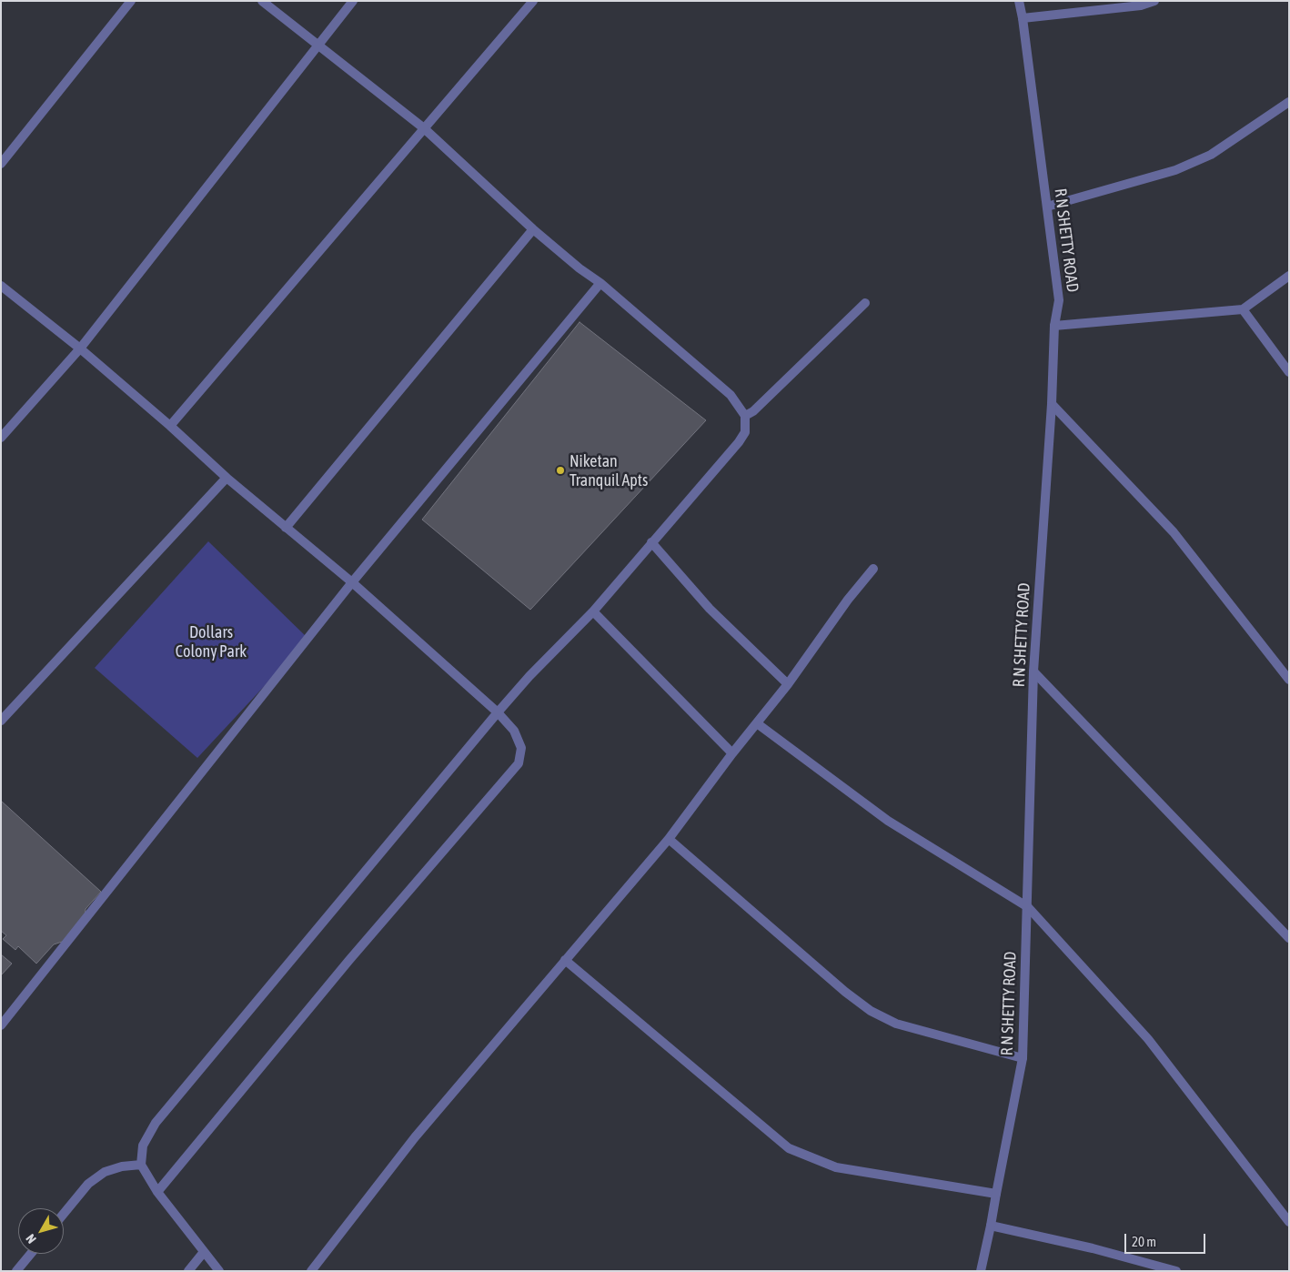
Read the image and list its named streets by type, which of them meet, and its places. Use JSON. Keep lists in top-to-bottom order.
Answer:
{
  "streets": {
    "street": ["R N SHETTY ROAD"]
  },
  "parks": ["Dollars Colony Park"],
  "places": ["Niketan Tranquil Apts"],
  "scale_bar": "20 m",
  "north": "bottom left"
}
